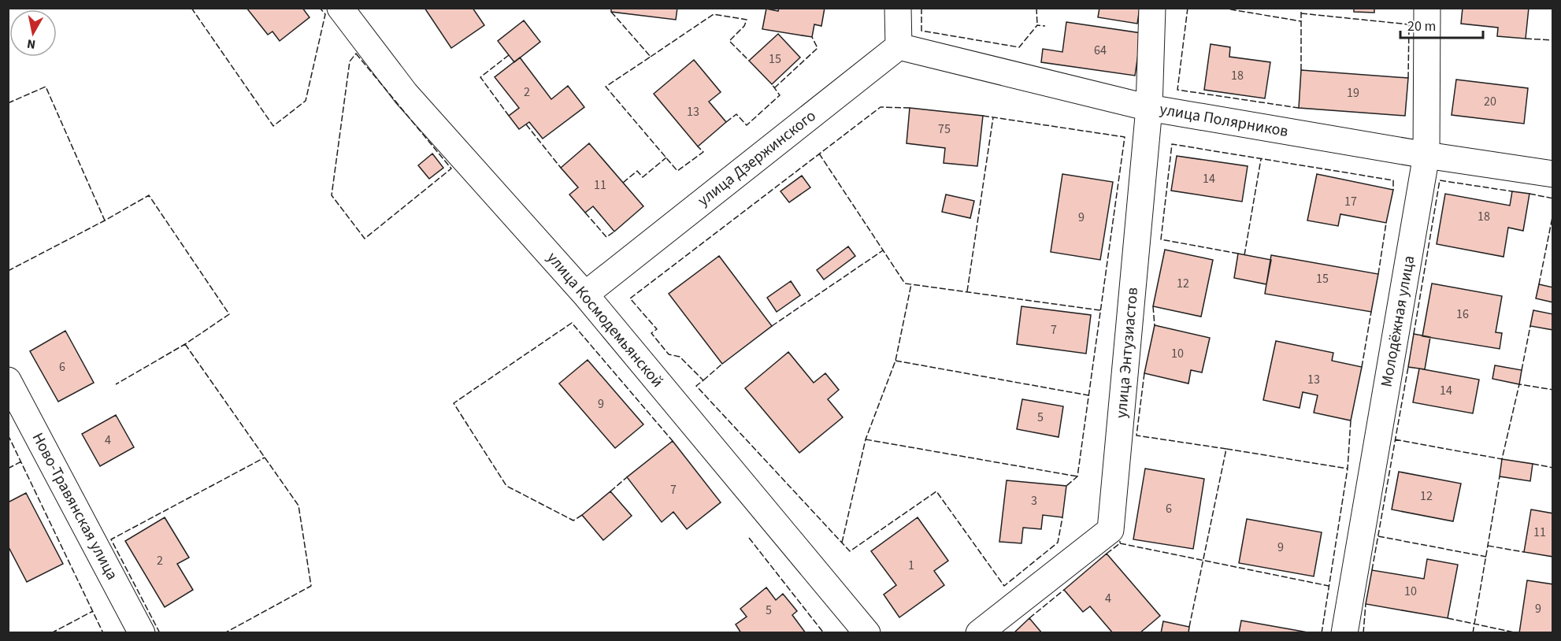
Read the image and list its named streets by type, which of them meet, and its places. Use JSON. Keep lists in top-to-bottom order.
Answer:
{
  "streets": {
    "street": [
      "улица Полярников",
      "улица Дзержинского",
      "улица Космодемьянской",
      "Молодёжная улица",
      "улица Энтузиастов",
      "Ново-Травянская улица"
    ]
  },
  "crossings": [
    ["улица Полярников", "улица Дзержинского"],
    ["улица Полярников", "Молодёжная улица"],
    ["улица Полярников", "улица Энтузиастов"],
    ["улица Дзержинского", "улица Космодемьянской"]
  ],
  "house_numbers": [
    "64",
    "15",
    "18",
    "2",
    "19",
    "20",
    "13",
    "75",
    "14",
    "11",
    "17",
    "18",
    "9",
    "15",
    "12",
    "16",
    "7",
    "10",
    "6",
    "13",
    "14",
    "9",
    "5",
    "4",
    "7",
    "12",
    "3",
    "6",
    "11",
    "9",
    "2",
    "1",
    "10",
    "4",
    "9",
    "5"
  ],
  "scale_bar": "20 m",
  "north": "bottom"
}
